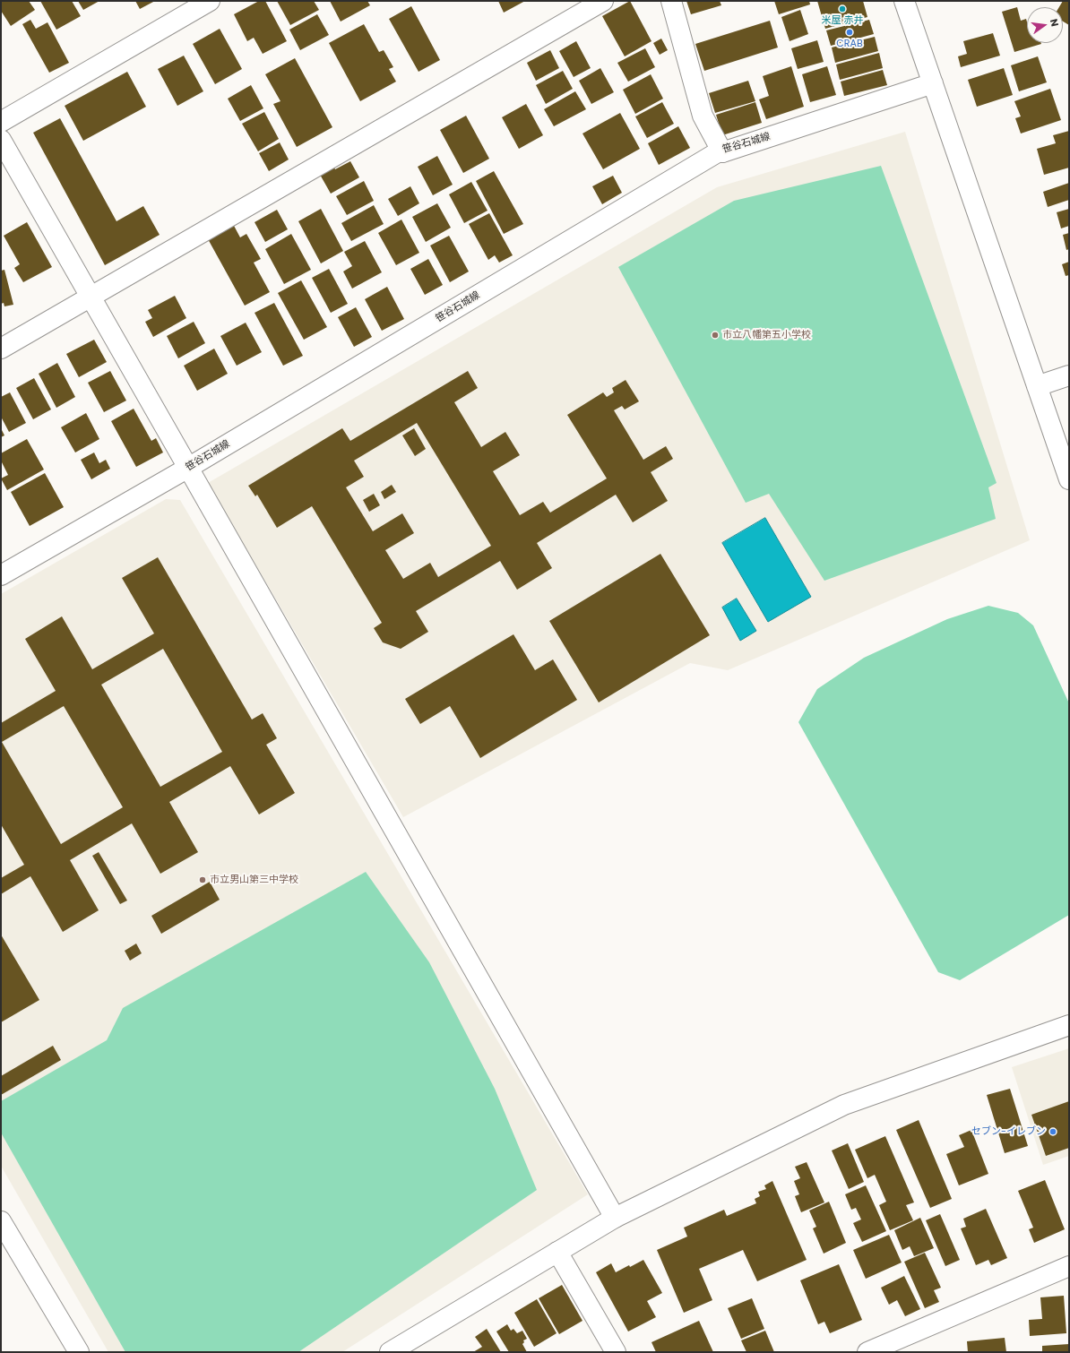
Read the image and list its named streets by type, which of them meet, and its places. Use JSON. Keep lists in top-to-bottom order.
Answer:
{
  "streets": {
    "street": ["笹谷石城線"]
  },
  "places": [
    "米屋 赤井",
    "CRAB",
    "市立八幡第五小学校",
    "市立男山第三中学校",
    "セブン-イレブン"
  ],
  "north": "right"
}
